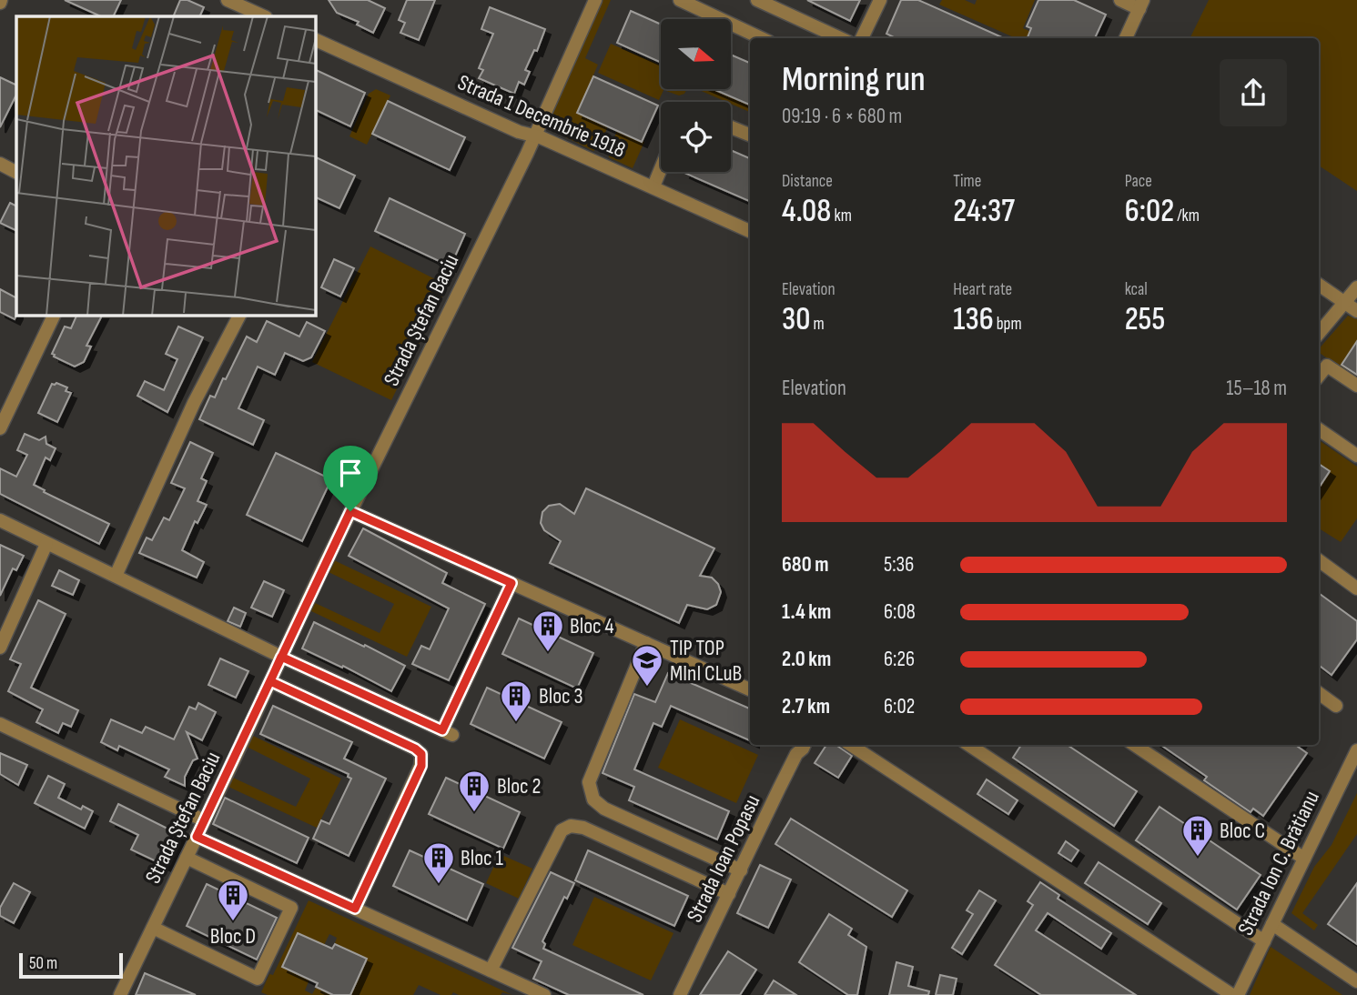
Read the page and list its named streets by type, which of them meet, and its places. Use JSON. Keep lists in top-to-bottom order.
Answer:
{
  "streets": {
    "street": [
      "Strada 1 Decembrie 1918",
      "Strada Ștefan Baciu",
      "Strada Ioan Popasu",
      "Strada Ion C. Brătianu"
    ]
  },
  "crossings": [
    ["Strada 1 Decembrie 1918", "Strada Ștefan Baciu"]
  ],
  "places": {
    "building": [
      "Bloc 4",
      "Bloc 3",
      "Bloc 2",
      "Bloc C",
      "Bloc 1",
      "Bloc D"
    ],
    "school or university": ["TIP TOP MInI CLuB"]
  },
  "scale_bar": "50 m",
  "north": "right",
  "page": {
    "heading": ["Morning run", "09:19 · 6 × 680 m"],
    "stats": [
      ["Distance", "4.08 km"],
      ["Time", "24:37"],
      ["Pace", "6:02 /km"],
      ["Elevation", "30 m"],
      ["Heart rate", "136 bpm"],
      ["kcal", "255"]
    ],
    "chart": ["Elevation", "15–18 m"],
    "list": [
      {
        "name": "680 m",
        "note": "5:36"
      },
      {
        "name": "1.4 km",
        "note": "6:08"
      },
      {
        "name": "2.0 km",
        "note": "6:26"
      },
      {
        "name": "2.7 km",
        "note": "6:02"
      }
    ],
    "scale": "50 m"
  }
}
